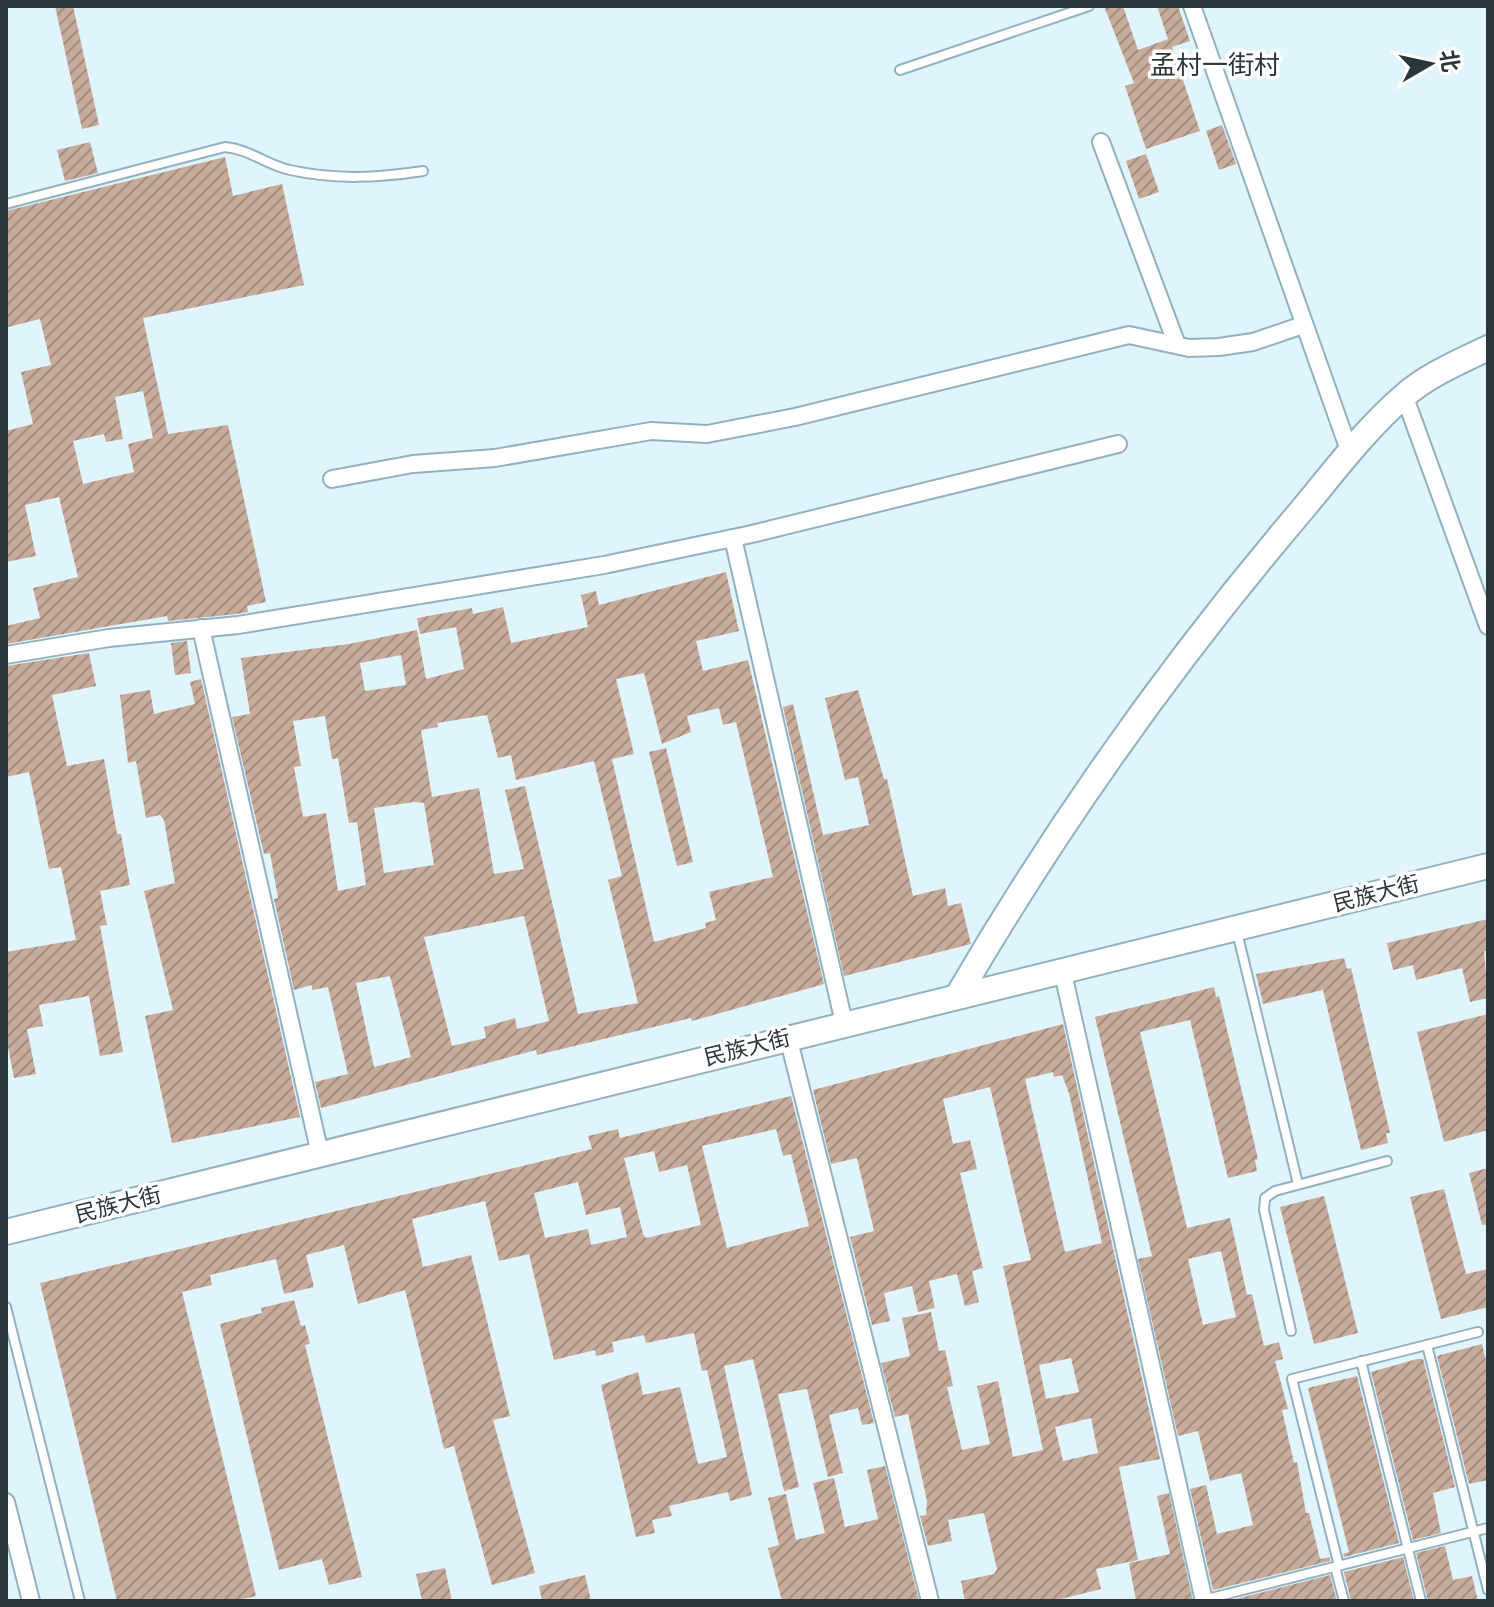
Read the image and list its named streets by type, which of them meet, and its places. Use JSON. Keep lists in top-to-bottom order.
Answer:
{
  "streets": {
    "main road": ["民族大街"]
  },
  "districts": ["孟村一街村"],
  "north": "right"
}
